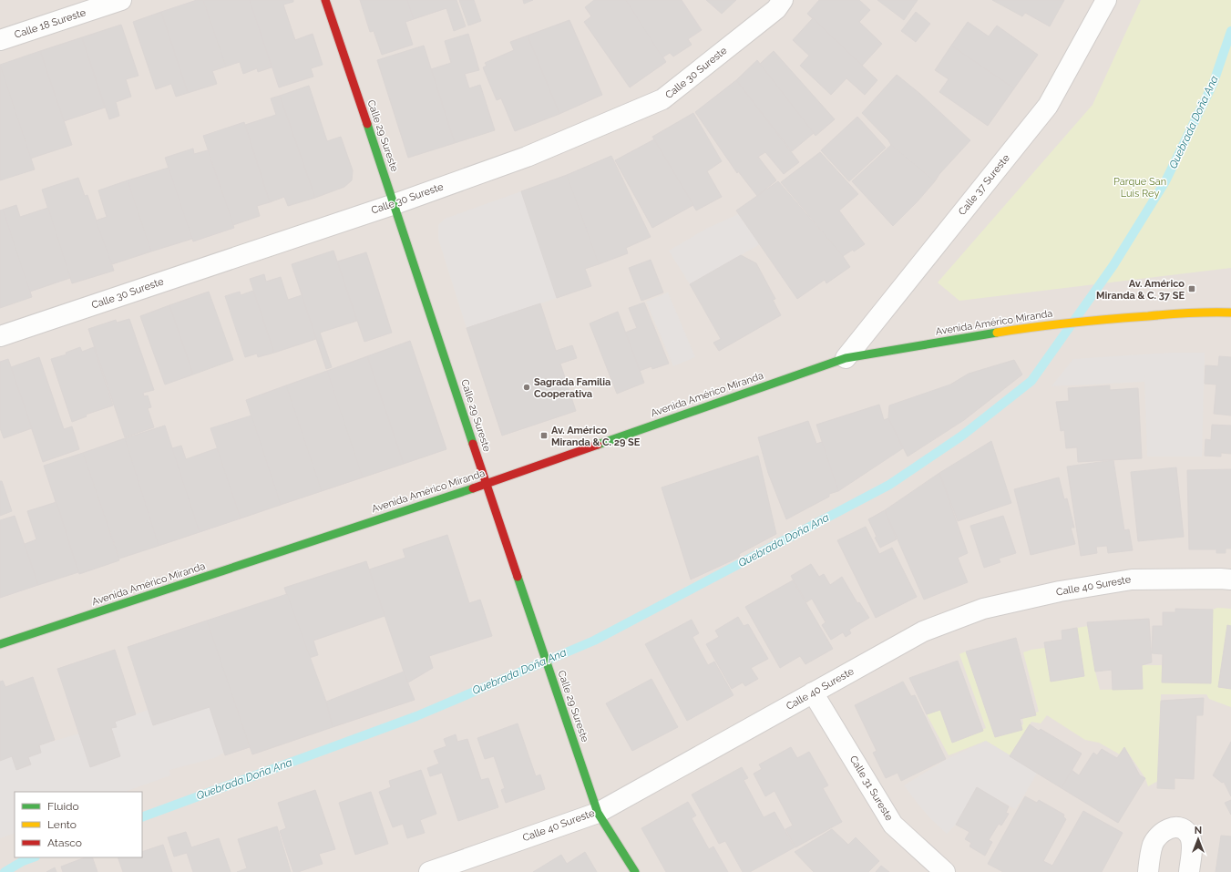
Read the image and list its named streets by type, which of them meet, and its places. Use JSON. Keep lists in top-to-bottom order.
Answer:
{
  "streets": {
    "street": [
      "Calle 18 Sureste",
      "Calle 30 Sureste",
      "Calle 29 Sureste",
      "Calle 37 Sureste",
      "Avenida Américo Miranda",
      "Calle 40 Sureste",
      "Calle 31 Sureste"
    ]
  },
  "crossings": [
    ["Calle 30 Sureste", "Calle 29 Sureste"],
    ["Calle 29 Sureste", "Avenida Américo Miranda"],
    ["Calle 29 Sureste", "Calle 40 Sureste"],
    ["Calle 37 Sureste", "Avenida Américo Miranda"],
    ["Calle 40 Sureste", "Calle 31 Sureste"]
  ],
  "water": ["Quebrada Doña Ana"],
  "parks": ["Parque San Luis Rey"],
  "places": {
    "transit": ["Av. Américo Miranda & C. 37 SE", "Av. Américo Miranda & C. 29 SE"],
    "other": ["Sagrada Familia Cooperativa"]
  },
  "legend": ["Fluido", "Lento", "Atasco"],
  "north": "top"
}
